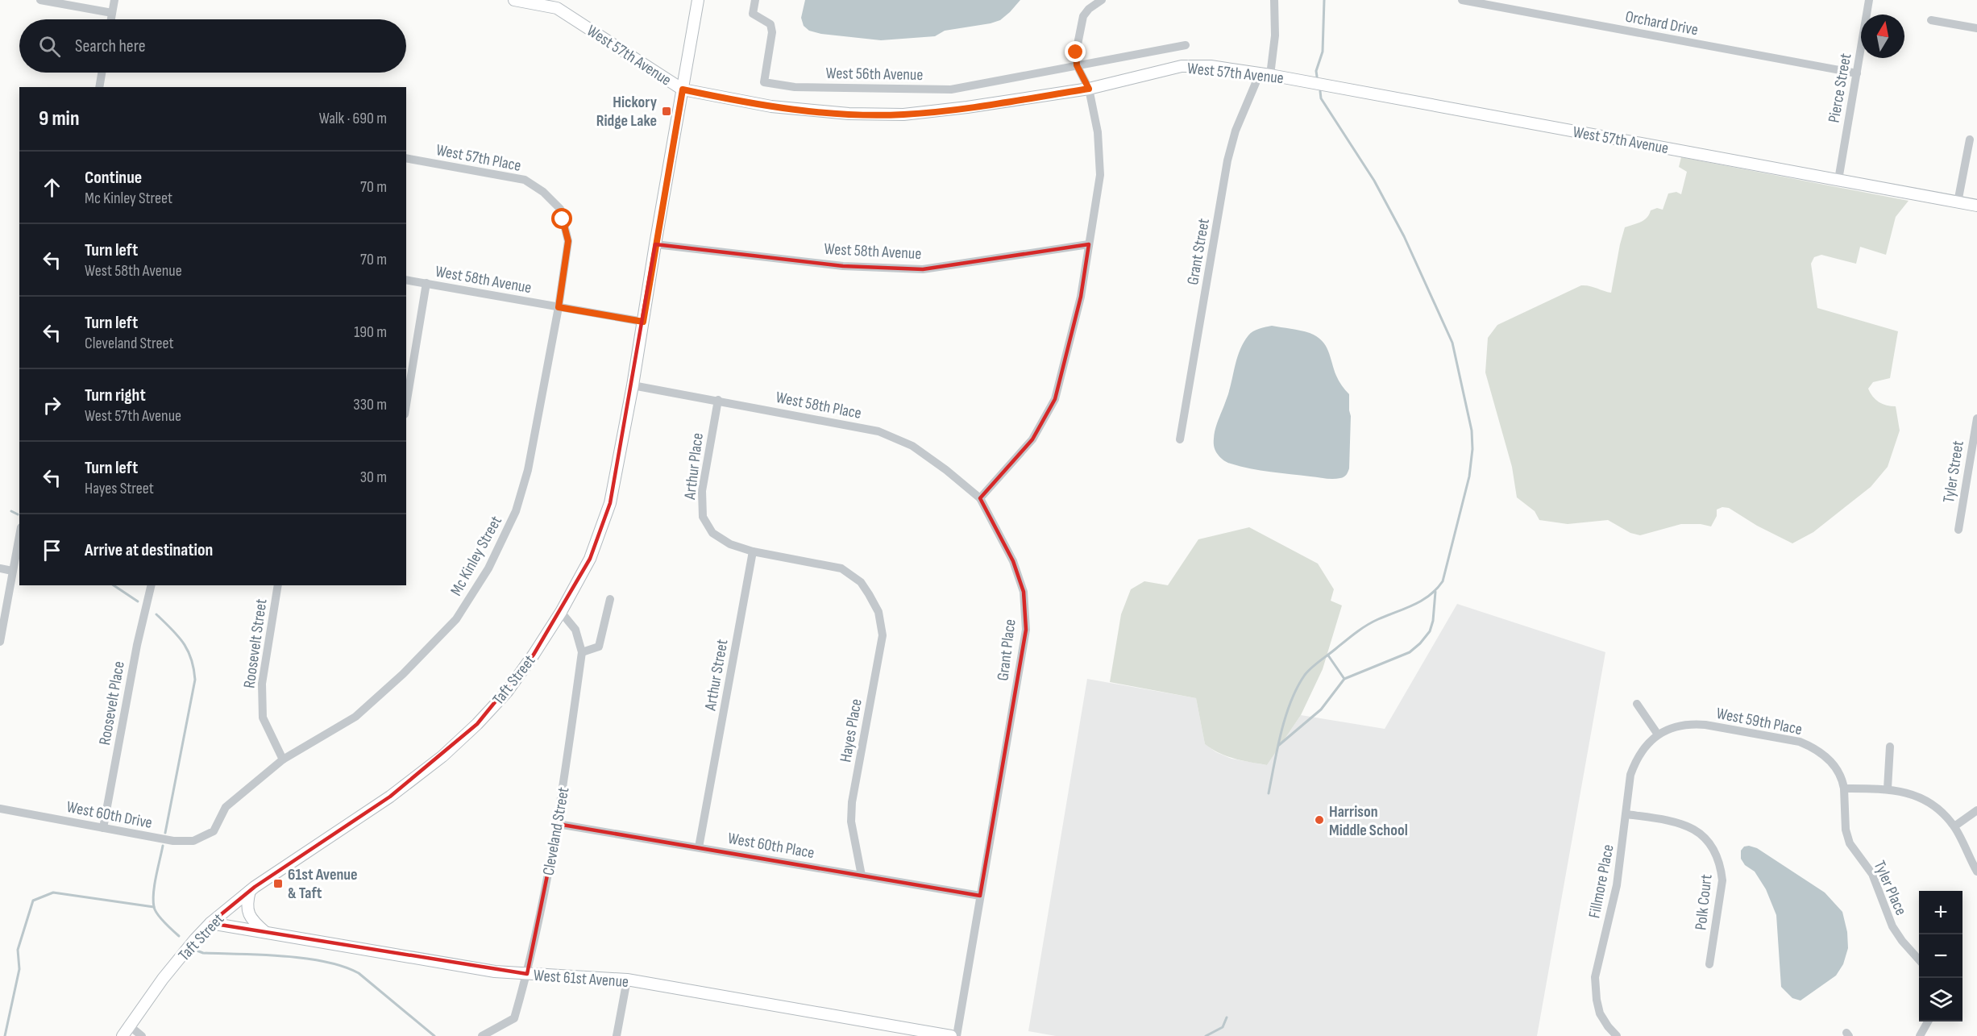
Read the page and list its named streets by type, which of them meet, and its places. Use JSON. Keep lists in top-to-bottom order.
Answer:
{
  "streets": {
    "main road": ["West 57th Avenue", "Taft Street", "West 61st Avenue"],
    "street": [
      "Orchard Drive",
      "West 56th Avenue",
      "Pierce Street",
      "West 57th Place",
      "West 58th Avenue",
      "Grant Street",
      "West 58th Place",
      "Arthur Place",
      "Tyler Street",
      "Mc Kinley Street",
      "Roosevelt Street",
      "Grant Place",
      "Arthur Street",
      "Roosevelt Place",
      "West 59th Place",
      "Hayes Place",
      "West 60th Drive",
      "Cleveland Street",
      "West 60th Place",
      "Fillmore Place",
      "Tyler Place",
      "Polk Court"
    ]
  },
  "crossings": [
    ["Orchard Drive", "Pierce Street"],
    ["West 57th Avenue", "Pierce Street"],
    ["West 57th Avenue", "Grant Street"],
    ["West 57th Place", "Mc Kinley Street"],
    ["West 58th Avenue", "Mc Kinley Street"],
    ["West 58th Place", "Arthur Place"],
    ["West 58th Place", "Grant Place"],
    ["West 58th Place", "Taft Street"],
    ["Arthur Place", "Arthur Street"],
    ["Arthur Place", "Hayes Place"],
    ["Mc Kinley Street", "Roosevelt Street"],
    ["Mc Kinley Street", "West 60th Drive"],
    ["Grant Place", "West 60th Place"],
    ["Arthur Street", "Hayes Place"],
    ["Arthur Street", "West 60th Place"],
    ["Taft Street", "Cleveland Street"],
    ["Taft Street", "West 61st Avenue"],
    ["Roosevelt Place", "West 60th Drive"],
    ["West 59th Place", "Fillmore Place"],
    ["West 59th Place", "Tyler Place"],
    ["Hayes Place", "West 60th Place"],
    ["Cleveland Street", "West 60th Place"],
    ["Cleveland Street", "West 61st Avenue"],
    ["Fillmore Place", "Polk Court"]
  ],
  "places": {
    "transit": ["Hickory Ridge Lake", "61st Avenue & Taft"],
    "other": ["Harrison Middle School"]
  },
  "north": "top",
  "page": {
    "search": "Search here",
    "heading": ["9 min", "Walk · 690 m"],
    "list": [
      ["Continue", "Mc Kinley Street", "70 m"],
      ["Turn left", "West 58th Avenue", "70 m"],
      ["Turn left", "Cleveland Street", "190 m"],
      ["Turn right", "West 57th Avenue", "330 m"],
      ["Turn left", "Hayes Street", "30 m"],
      "Arrive at destination"
    ],
    "map_buttons": ["+", "−"]
  }
}
